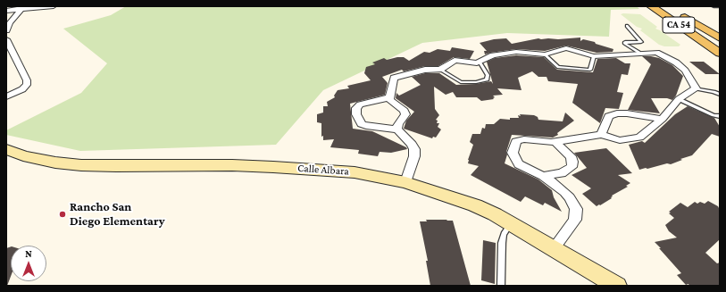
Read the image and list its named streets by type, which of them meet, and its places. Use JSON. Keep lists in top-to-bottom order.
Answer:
{
  "streets": {
    "main road": ["CA 54"],
    "street": ["Calle Albara"]
  },
  "places": ["Rancho San Diego Elementary"],
  "north": "top"
}
